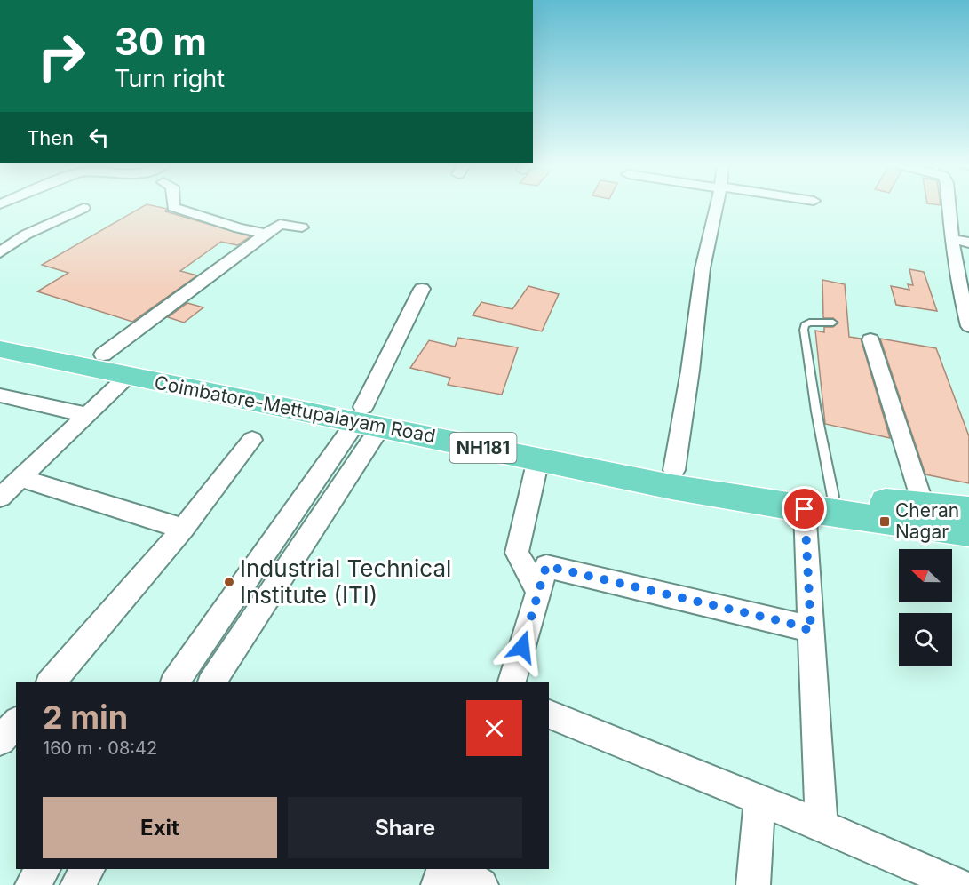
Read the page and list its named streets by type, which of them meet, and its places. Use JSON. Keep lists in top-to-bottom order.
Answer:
{
  "streets": {
    "highway": ["Coimbatore-Mettupalayam Road", "NH181"]
  },
  "crossings": [
    ["Coimbatore-Mettupalayam Road", "NH181"]
  ],
  "places": {
    "transit": ["Cheran Nagar"],
    "other": ["Industrial Technical Institute (ITI)"]
  },
  "north": "left",
  "page": {
    "turn": ["30 m", "Turn right"],
    "then": "Then",
    "heading": ["2 min", "160 m · 08:42"],
    "buttons": ["Exit", "Share"]
  }
}
